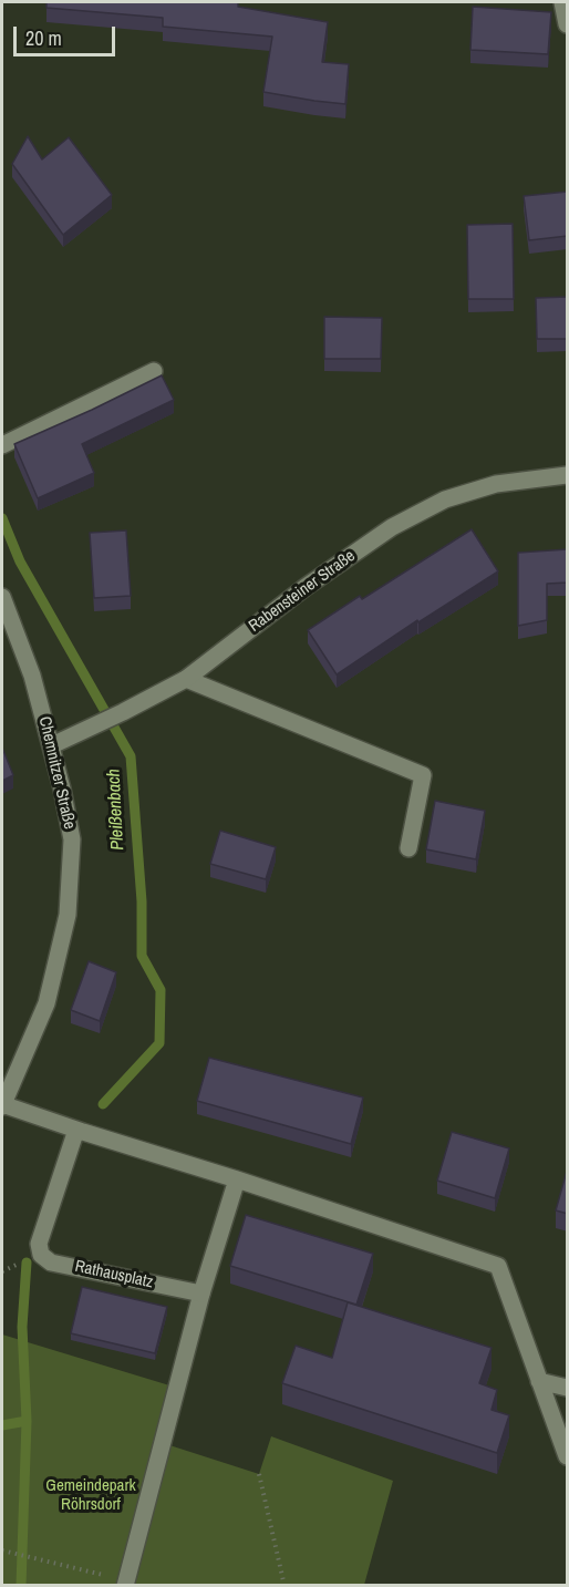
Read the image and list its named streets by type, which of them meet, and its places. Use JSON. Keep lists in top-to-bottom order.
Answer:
{
  "streets": {
    "street": ["Rabensteiner Straße", "Chemnitzer Straße", "Rathausplatz"]
  },
  "crossings": [
    ["Rabensteiner Straße", "Chemnitzer Straße"]
  ],
  "water": ["Pleißenbach"],
  "parks": ["Gemeindepark Röhrsdorf"],
  "scale_bar": "20 m"
}
